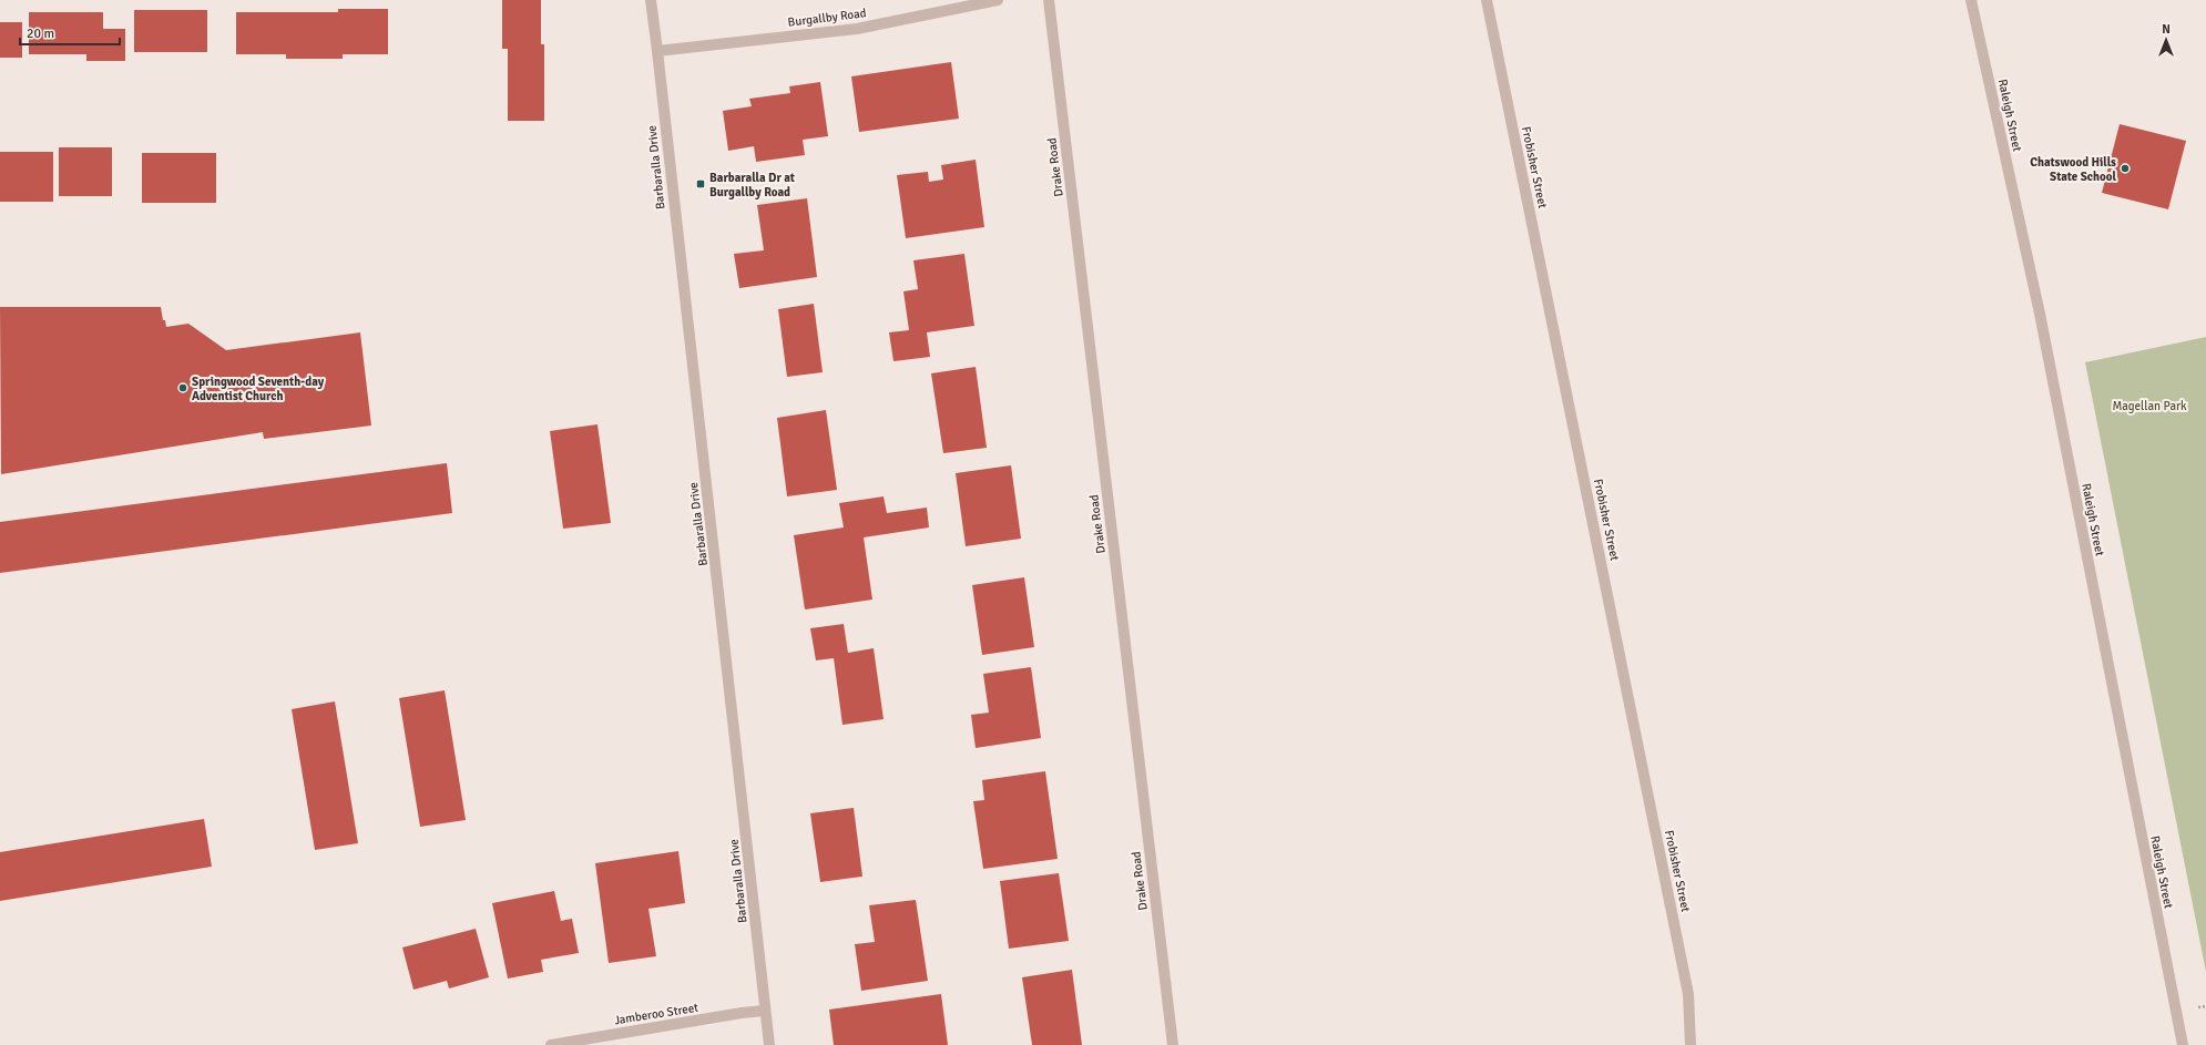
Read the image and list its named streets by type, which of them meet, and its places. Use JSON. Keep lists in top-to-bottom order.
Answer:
{
  "streets": {
    "street": [
      "Burgallby Road",
      "Raleigh Street",
      "Barbaralla Drive",
      "Drake Road",
      "Frobisher Street",
      "Jamberoo Street"
    ]
  },
  "crossings": [
    ["Burgallby Road", "Barbaralla Drive"],
    ["Barbaralla Drive", "Jamberoo Street"]
  ],
  "parks": ["Magellan Park"],
  "places": {
    "other": ["Chatswood Hills State School", "Springwood Seventh-day Adventist Church"],
    "transit": ["Barbaralla Dr at Burgallby Road"]
  },
  "scale_bar": "20 m",
  "north": "top"
}
